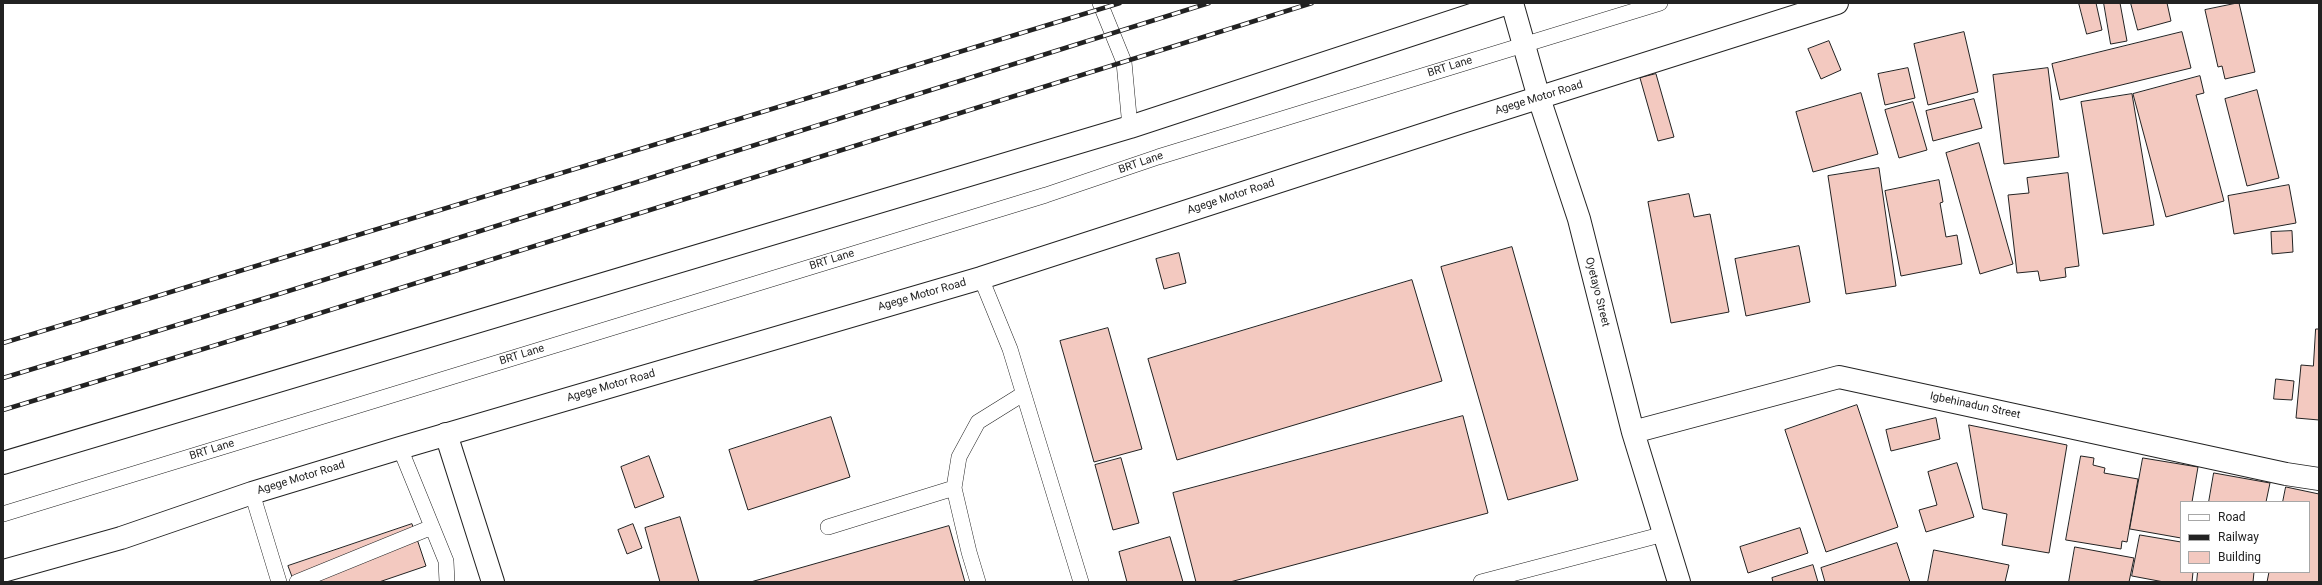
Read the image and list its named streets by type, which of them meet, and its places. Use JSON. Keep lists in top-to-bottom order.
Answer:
{
  "streets": {
    "main road": ["Agege Motor Road", "Oyetayo Street", "Igbehinadun Street"],
    "lane": ["BRT Lane"]
  },
  "crossings": [
    ["BRT Lane", "Oyetayo Street"],
    ["Agege Motor Road", "Oyetayo Street"],
    ["Oyetayo Street", "Igbehinadun Street"]
  ],
  "legend": ["Road", "Railway", "Building"]
}
